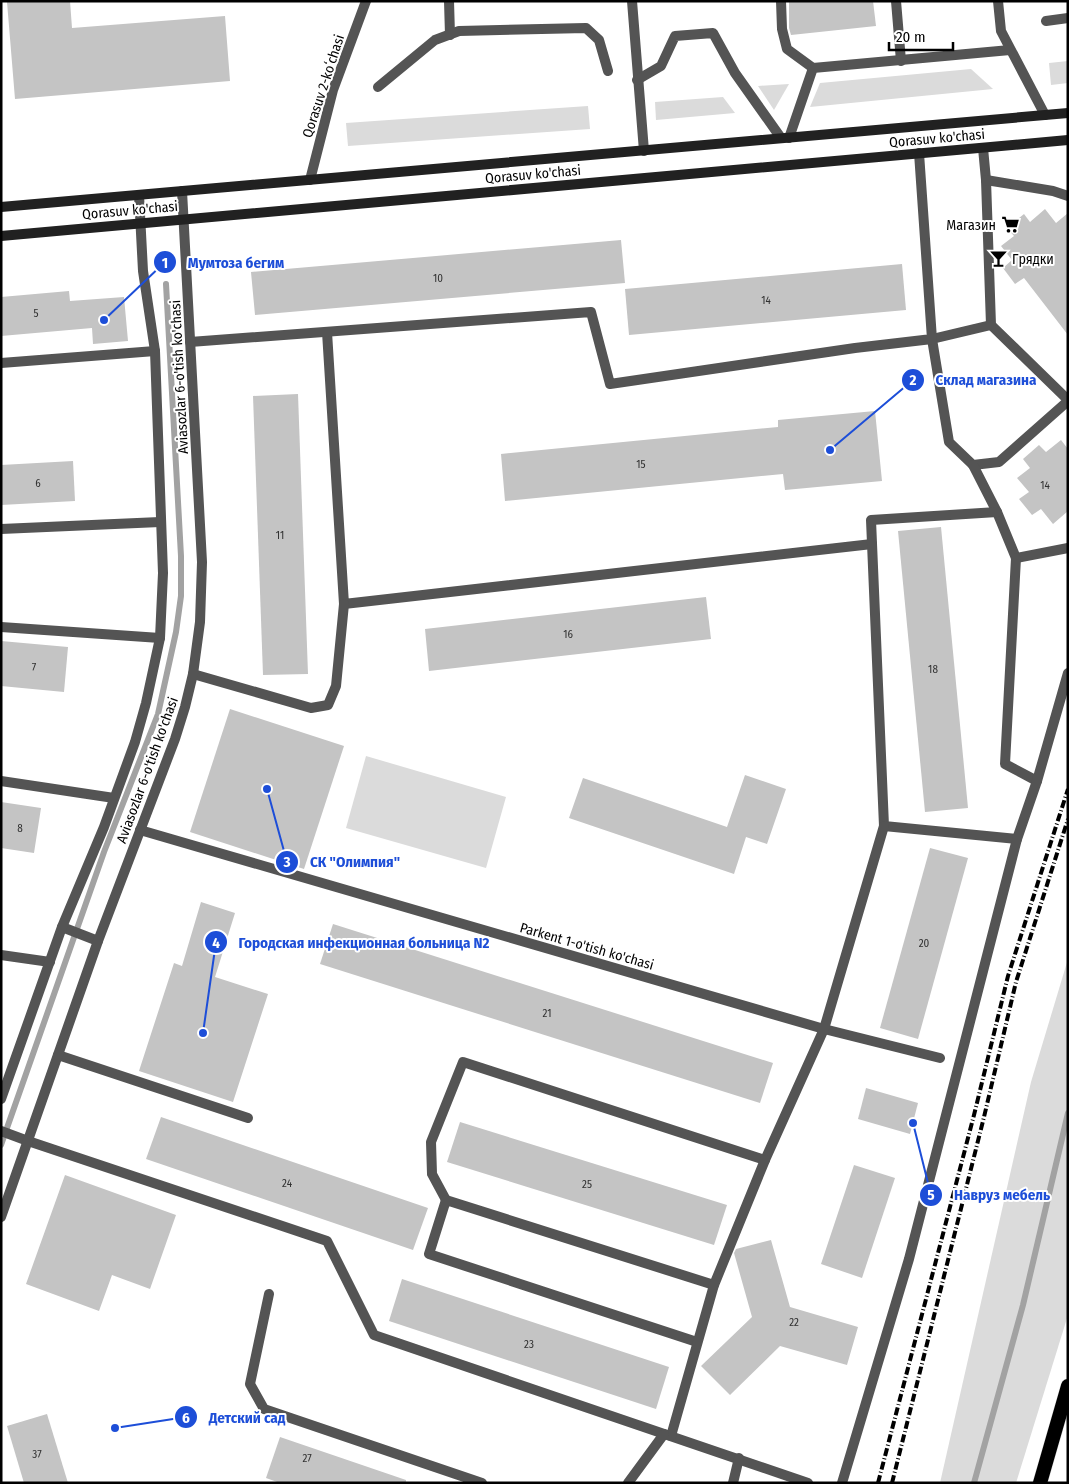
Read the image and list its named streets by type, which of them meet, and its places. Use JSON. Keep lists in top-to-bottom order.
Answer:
{
  "streets": {
    "main road": ["Qorasuv ko'chasi"],
    "street": ["Qorasuv 2-koʻchasi", "Aviasozlar 6-o'tish ko'chasi", "Parkent 1-o'tish ko'chasi"]
  },
  "crossings": [
    ["Qorasuv 2-koʻchasi", "Qorasuv ko'chasi"],
    ["Qorasuv ko'chasi", "Aviasozlar 6-o'tish ko'chasi"],
    ["Aviasozlar 6-o'tish ko'chasi", "Parkent 1-o'tish ko'chasi"]
  ],
  "places": {
    "supermarket": ["Магазин"],
    "bar": ["Грядки"],
    "other": [
      "Мумтоза бегим",
      "Склад магазина",
      "СК \"Олимпия\"",
      "Городская инфекционная больница N2",
      "Навруз мебель",
      "Детский сад"
    ]
  },
  "house_numbers": [
    "10",
    "14",
    "5",
    "15",
    "6",
    "14",
    "11",
    "16",
    "7",
    "18",
    "8",
    "20",
    "21",
    "24",
    "25",
    "22",
    "23",
    "37",
    "27"
  ],
  "scale_bar": "20 m"
}
